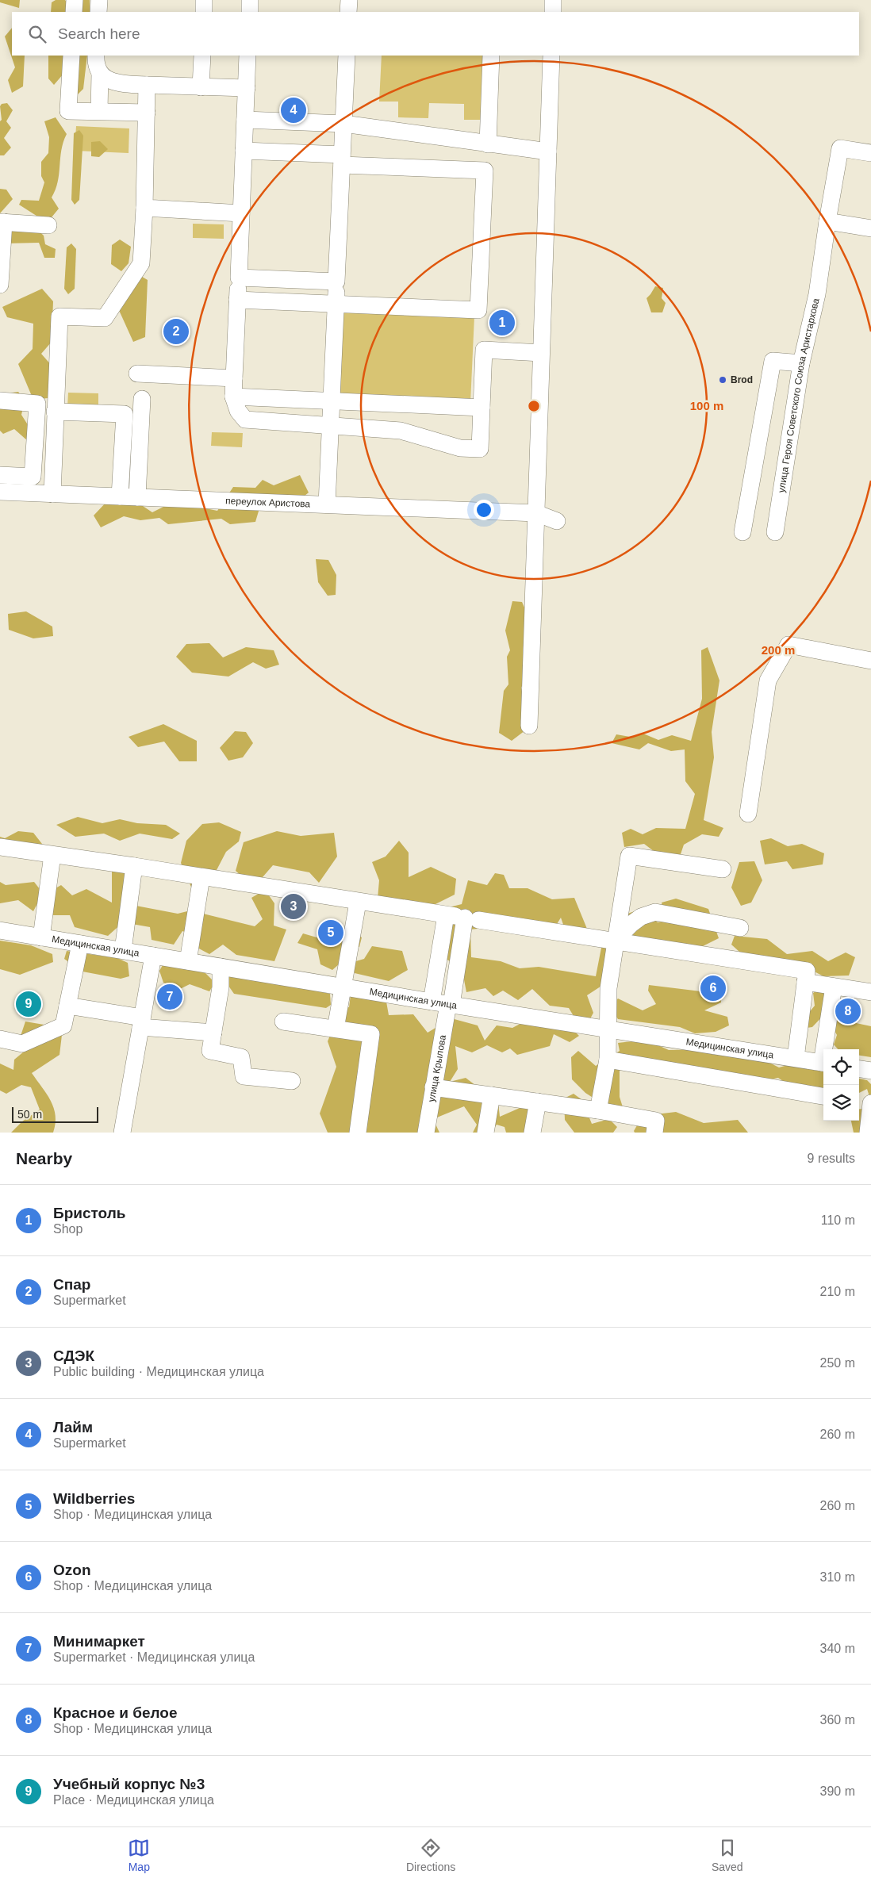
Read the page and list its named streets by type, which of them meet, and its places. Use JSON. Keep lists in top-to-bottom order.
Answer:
{
  "streets": {
    "street": [
      "улица Героя Советского Союза Аристархова",
      "переулок Аристова",
      "Медицинская улица",
      "улица Крылова"
    ]
  },
  "crossings": [
    ["Медицинская улица", "улица Крылова"]
  ],
  "places": ["Brod"],
  "scale_bar": "50 m",
  "page": {
    "search": "Search here",
    "pins": [
      "4",
      "1",
      "2",
      "3",
      "5",
      "6",
      "7",
      "9",
      "8"
    ],
    "scale": "50 m",
    "heading": ["Nearby", "9 results"],
    "list": [
      {
        "mark": "1",
        "name": "Бристоль",
        "note": "Shop",
        "value": "110 m"
      },
      {
        "mark": "2",
        "name": "Спар",
        "note": "Supermarket",
        "value": "210 m"
      },
      {
        "mark": "3",
        "name": "СДЭК",
        "note": "Public building · Медицинская улица",
        "value": "250 m"
      },
      {
        "mark": "4",
        "name": "Лайм",
        "note": "Supermarket",
        "value": "260 m"
      },
      {
        "mark": "5",
        "name": "Wildberries",
        "note": "Shop · Медицинская улица",
        "value": "260 m"
      },
      {
        "mark": "6",
        "name": "Ozon",
        "note": "Shop · Медицинская улица",
        "value": "310 m"
      },
      {
        "mark": "7",
        "name": "Минимаркет",
        "note": "Supermarket · Медицинская улица",
        "value": "340 m"
      },
      {
        "mark": "8",
        "name": "Красное и белое",
        "note": "Shop · Медицинская улица",
        "value": "360 m"
      },
      {
        "mark": "9",
        "name": "Учебный корпус №3",
        "note": "Place · Медицинская улица",
        "value": "390 m"
      }
    ],
    "nav": ["Map", "Directions", "Saved"]
  },
  "rings": ["100 m", "200 m"]
}
